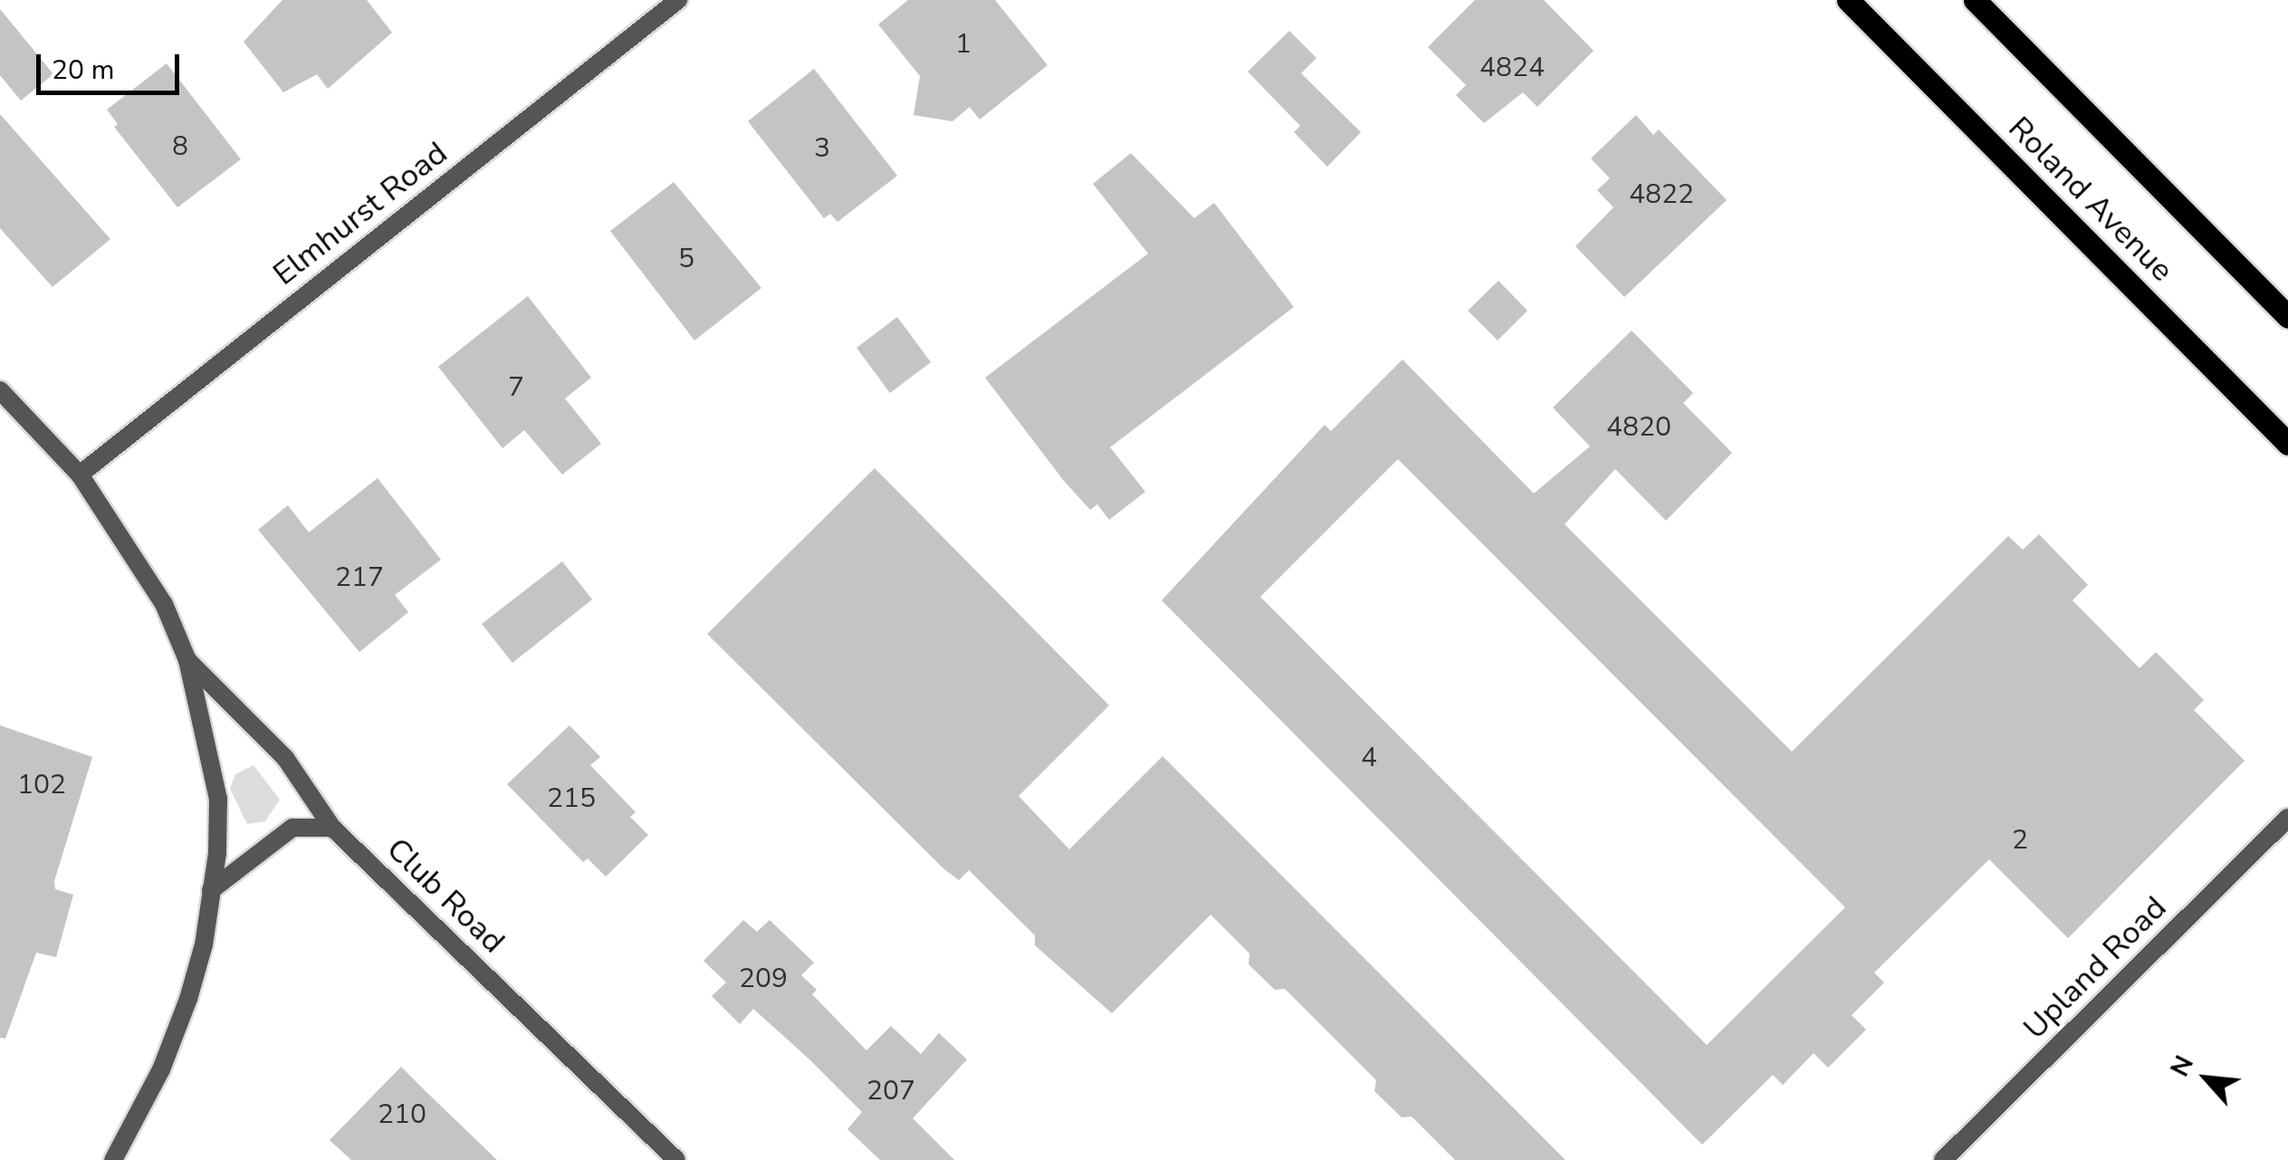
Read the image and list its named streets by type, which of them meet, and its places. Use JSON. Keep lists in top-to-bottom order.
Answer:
{
  "streets": {
    "main road": ["Roland Avenue"],
    "street": ["Elmhurst Road", "Club Road", "Upland Road"]
  },
  "crossings": [
    ["Elmhurst Road", "Club Road"]
  ],
  "house_numbers": [
    "1",
    "4824",
    "8",
    "3",
    "4822",
    "5",
    "7",
    "4820",
    "217",
    "4",
    "102",
    "215",
    "2",
    "209",
    "207",
    "210"
  ],
  "scale_bar": "20 m",
  "north": "top left"
}
